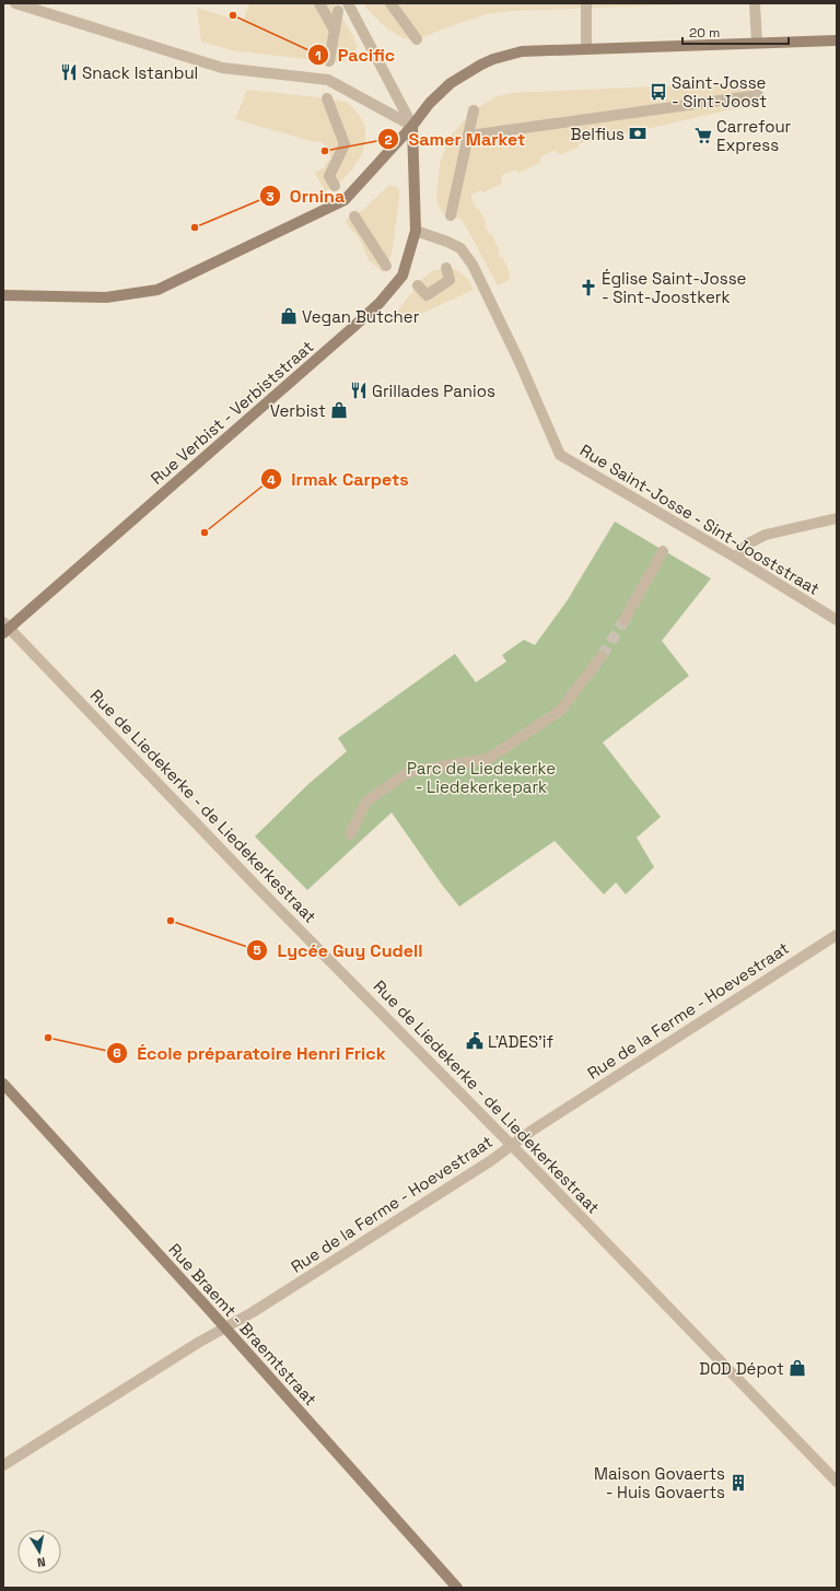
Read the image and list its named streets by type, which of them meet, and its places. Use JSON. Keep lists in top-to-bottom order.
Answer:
{
  "streets": {
    "main road": ["Rue Verbist - Verbiststraat", "Rue Braemt - Braemtstraat"],
    "street": ["Rue Saint-Josse - Sint-Jooststraat", "Rue de Liedekerke - de Liedekerkestraat", "Rue de la Ferme - Hoevestraat"]
  },
  "crossings": [
    ["Rue Verbist - Verbiststraat", "Rue Saint-Josse - Sint-Jooststraat"],
    ["Rue Verbist - Verbiststraat", "Rue de Liedekerke - de Liedekerkestraat"],
    ["Rue de Liedekerke - de Liedekerkestraat", "Rue de la Ferme - Hoevestraat"],
    ["Rue de la Ferme - Hoevestraat", "Rue Braemt - Braemtstraat"]
  ],
  "parks": ["Parc de Liedekerke - Liedekerkepark"],
  "places": {
    "other": [
      "Pacific",
      "Samer Market",
      "Ornina",
      "Irmak Carpets",
      "Lycée Guy Cudell",
      "École préparatoire Henri Frick"
    ],
    "restaurant": ["Snack Istanbul", "Grillades Panios"],
    "bus stop": ["Saint-Josse - Sint-Joost"],
    "bank": ["Belfius"],
    "supermarket": ["Carrefour Express"],
    "church": ["Église Saint-Josse - Sint-Joostkerk"],
    "shop": ["Vegan Butcher", "Verbist", "DOD Dépot"],
    "public building": ["L'ADES'if"],
    "building": ["Maison Govaerts - Huis Govaerts"]
  },
  "scale_bar": "20 m",
  "north": "bottom"
}
